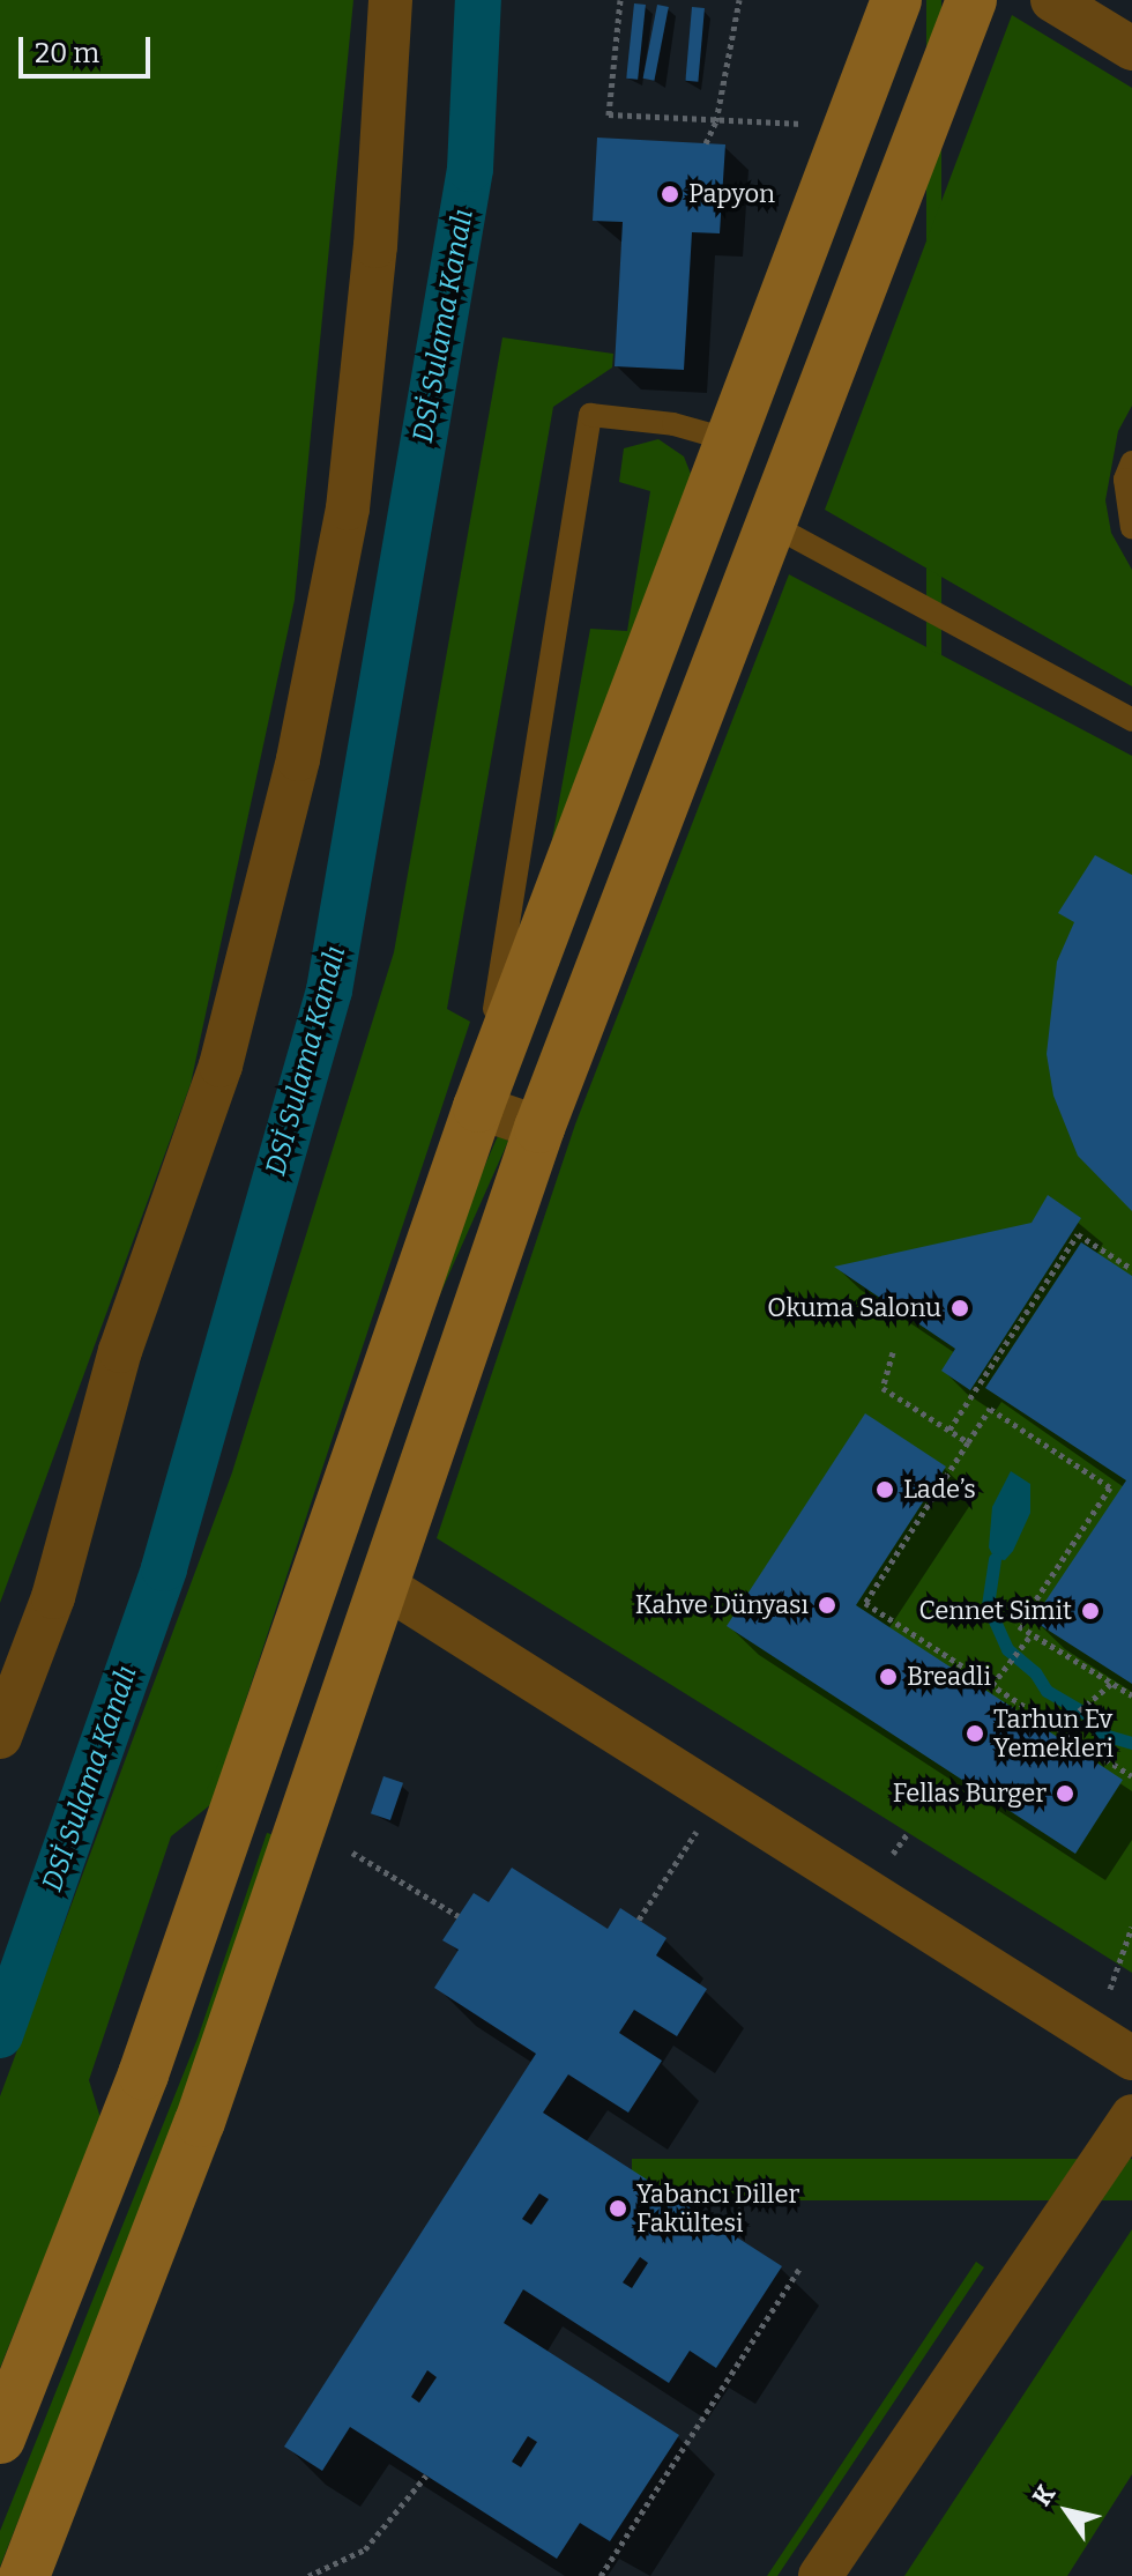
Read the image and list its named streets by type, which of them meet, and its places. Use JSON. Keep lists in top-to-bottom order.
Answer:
{
  "water": ["DSİ Sulama Kanalı"],
  "places": [
    "Papyon",
    "Okuma Salonu",
    "Lade’s",
    "Kahve Dünyası",
    "Cennet Simit",
    "Breadli",
    "Tarhun Ev Yemekleri",
    "Fellas Burger",
    "Yabancı Diller Fakültesi"
  ],
  "scale_bar": "20 m",
  "north": "top left"
}
